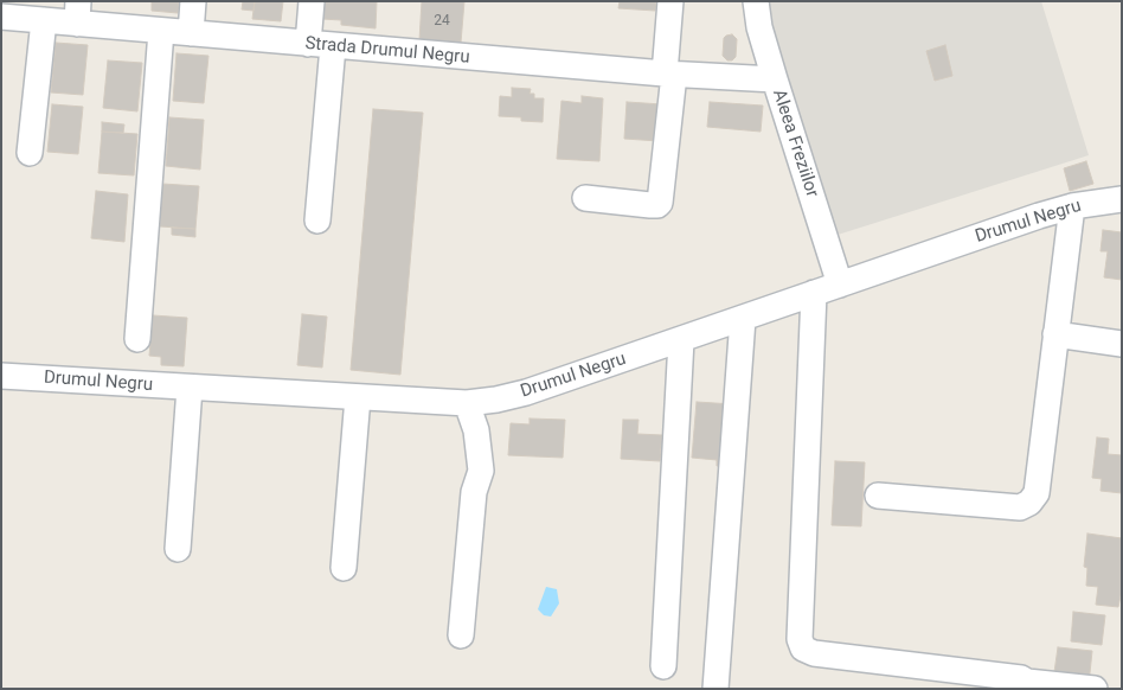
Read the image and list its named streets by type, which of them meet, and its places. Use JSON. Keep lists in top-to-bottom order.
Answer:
{
  "streets": {
    "street": ["Strada Drumul Negru", "Aleea Freziilor", "Drumul Negru"]
  },
  "crossings": [
    ["Strada Drumul Negru", "Aleea Freziilor"],
    ["Aleea Freziilor", "Drumul Negru"]
  ],
  "house_numbers": ["24"]
}
